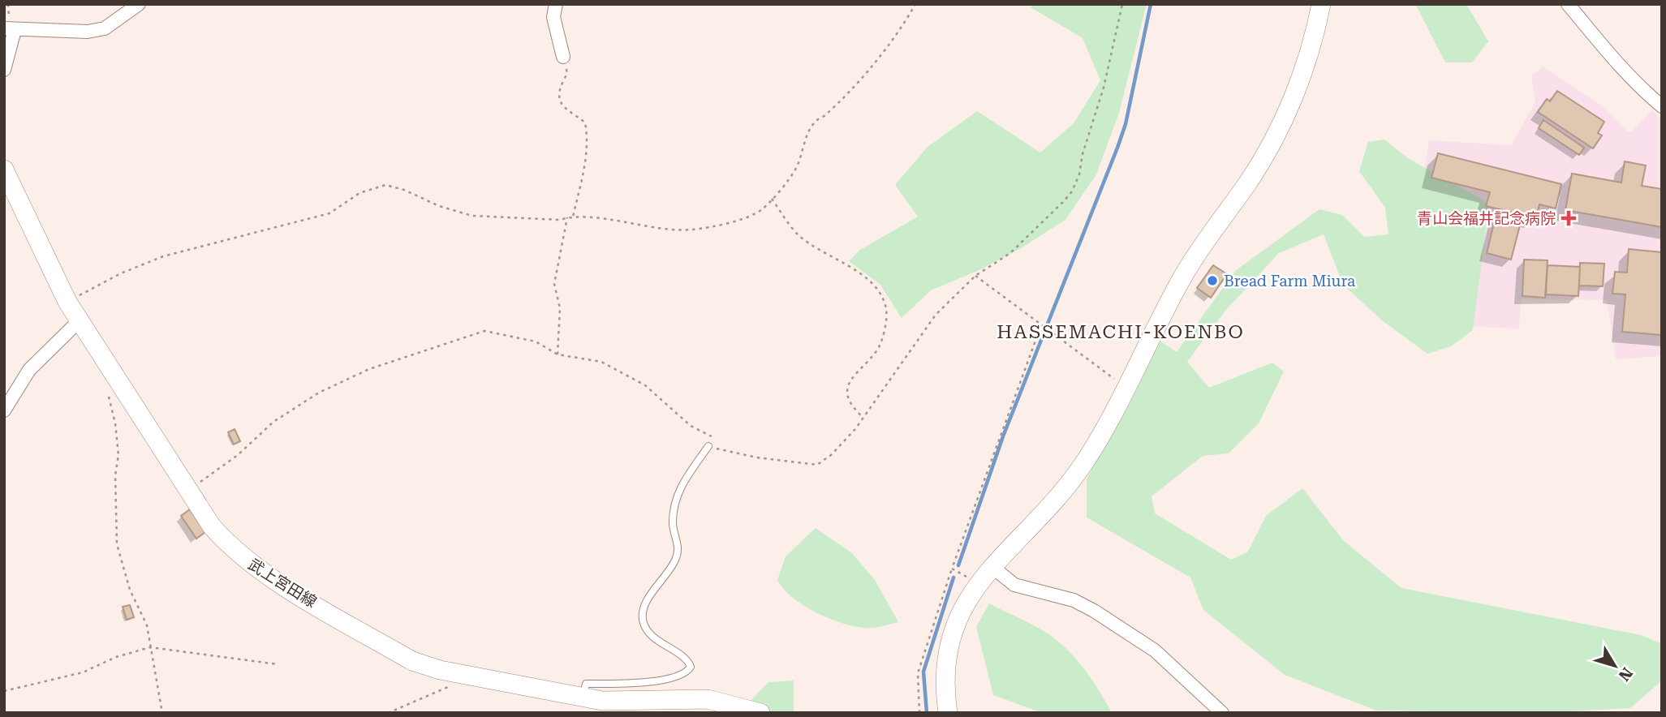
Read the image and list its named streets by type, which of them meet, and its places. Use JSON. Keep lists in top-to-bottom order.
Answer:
{
  "streets": {
    "main road": ["武上宮田線"]
  },
  "districts": ["HASSEMACHI-KOENBO"],
  "places": {
    "health": ["青山会福井記念病院"],
    "other": ["Bread Farm Miura"]
  },
  "north": "bottom right"
}
